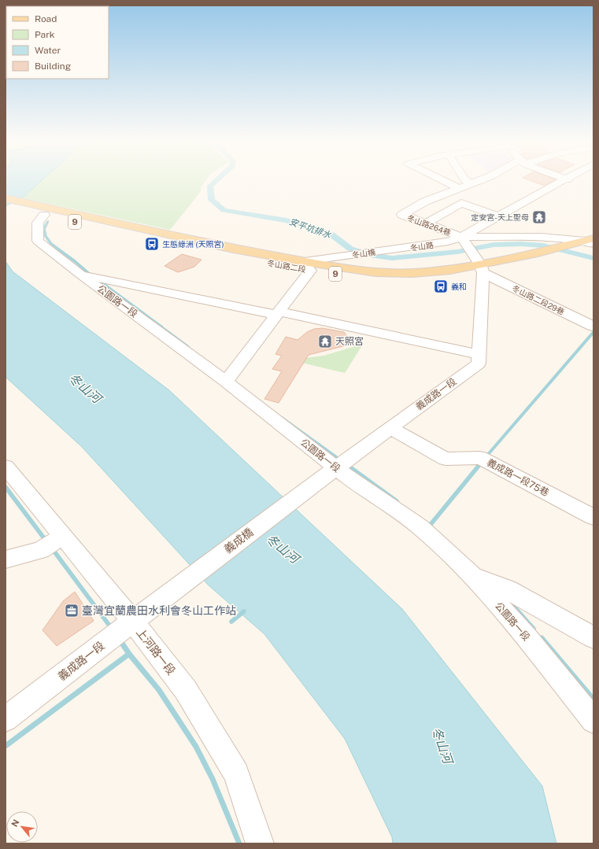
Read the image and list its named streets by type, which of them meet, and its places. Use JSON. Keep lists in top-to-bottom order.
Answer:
{
  "streets": {
    "main road": ["9", "冬山路二段"],
    "street": [
      "冬山路264巷",
      "冬山路",
      "冬山橋",
      "冬山路二段29巷",
      "公園路一段",
      "義成路一段",
      "義成路一段75巷",
      "義成橋",
      "上河路一段"
    ]
  },
  "crossings": [
    ["9", "冬山路二段"],
    ["9", "公園路一段"],
    ["冬山路264巷", "冬山路"],
    ["冬山路", "冬山橋"],
    ["冬山橋", "冬山路二段"],
    ["冬山路二段", "冬山路二段29巷"],
    ["冬山路二段", "公園路一段"],
    ["冬山路二段", "義成路一段"],
    ["冬山路二段29巷", "義成路一段"],
    ["公園路一段", "義成路一段"],
    ["義成路一段", "義成路一段75巷"],
    ["義成路一段", "義成橋"],
    ["義成路一段", "上河路一段"]
  ],
  "water": ["安平坑排水", "冬山河"],
  "places": {
    "temple": ["定安宮-天上聖母", "天照宮"],
    "bus stop": ["生態綠洲 (天照宮)", "義和"],
    "office": ["臺灣宜蘭農田水利會冬山工作站"]
  },
  "legend": [
    "Road",
    "Park",
    "Water",
    "Building"
  ],
  "north": "top left"
}
